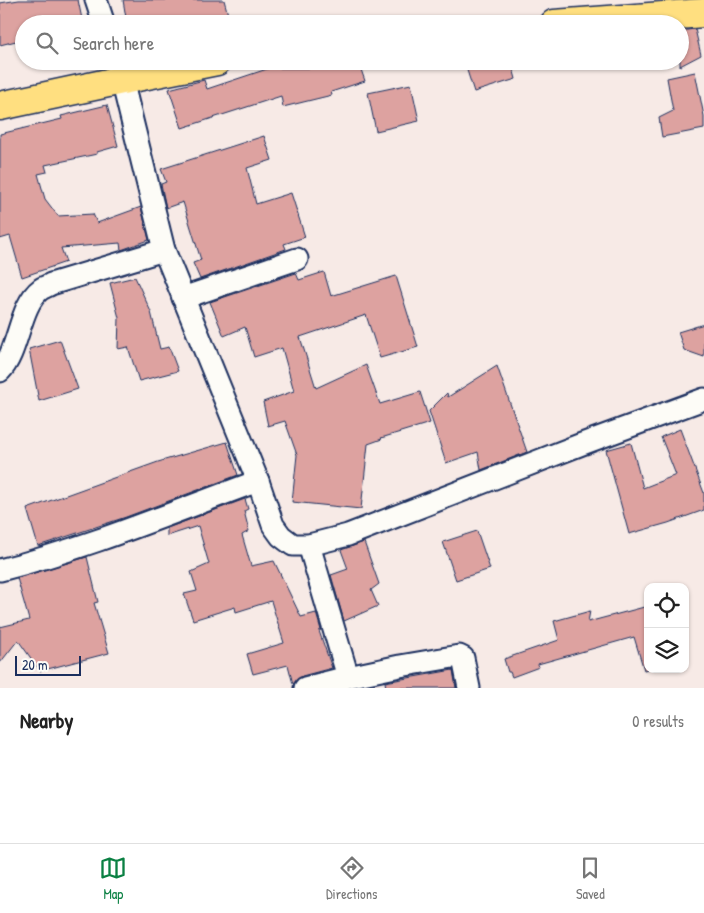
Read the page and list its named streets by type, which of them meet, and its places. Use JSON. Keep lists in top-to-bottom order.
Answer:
{
  "scale_bar": "20 m",
  "page": {
    "search": "Search here",
    "scale": "20 m",
    "heading": ["Nearby", "0 results"],
    "nav": ["Map", "Directions", "Saved"]
  }
}
